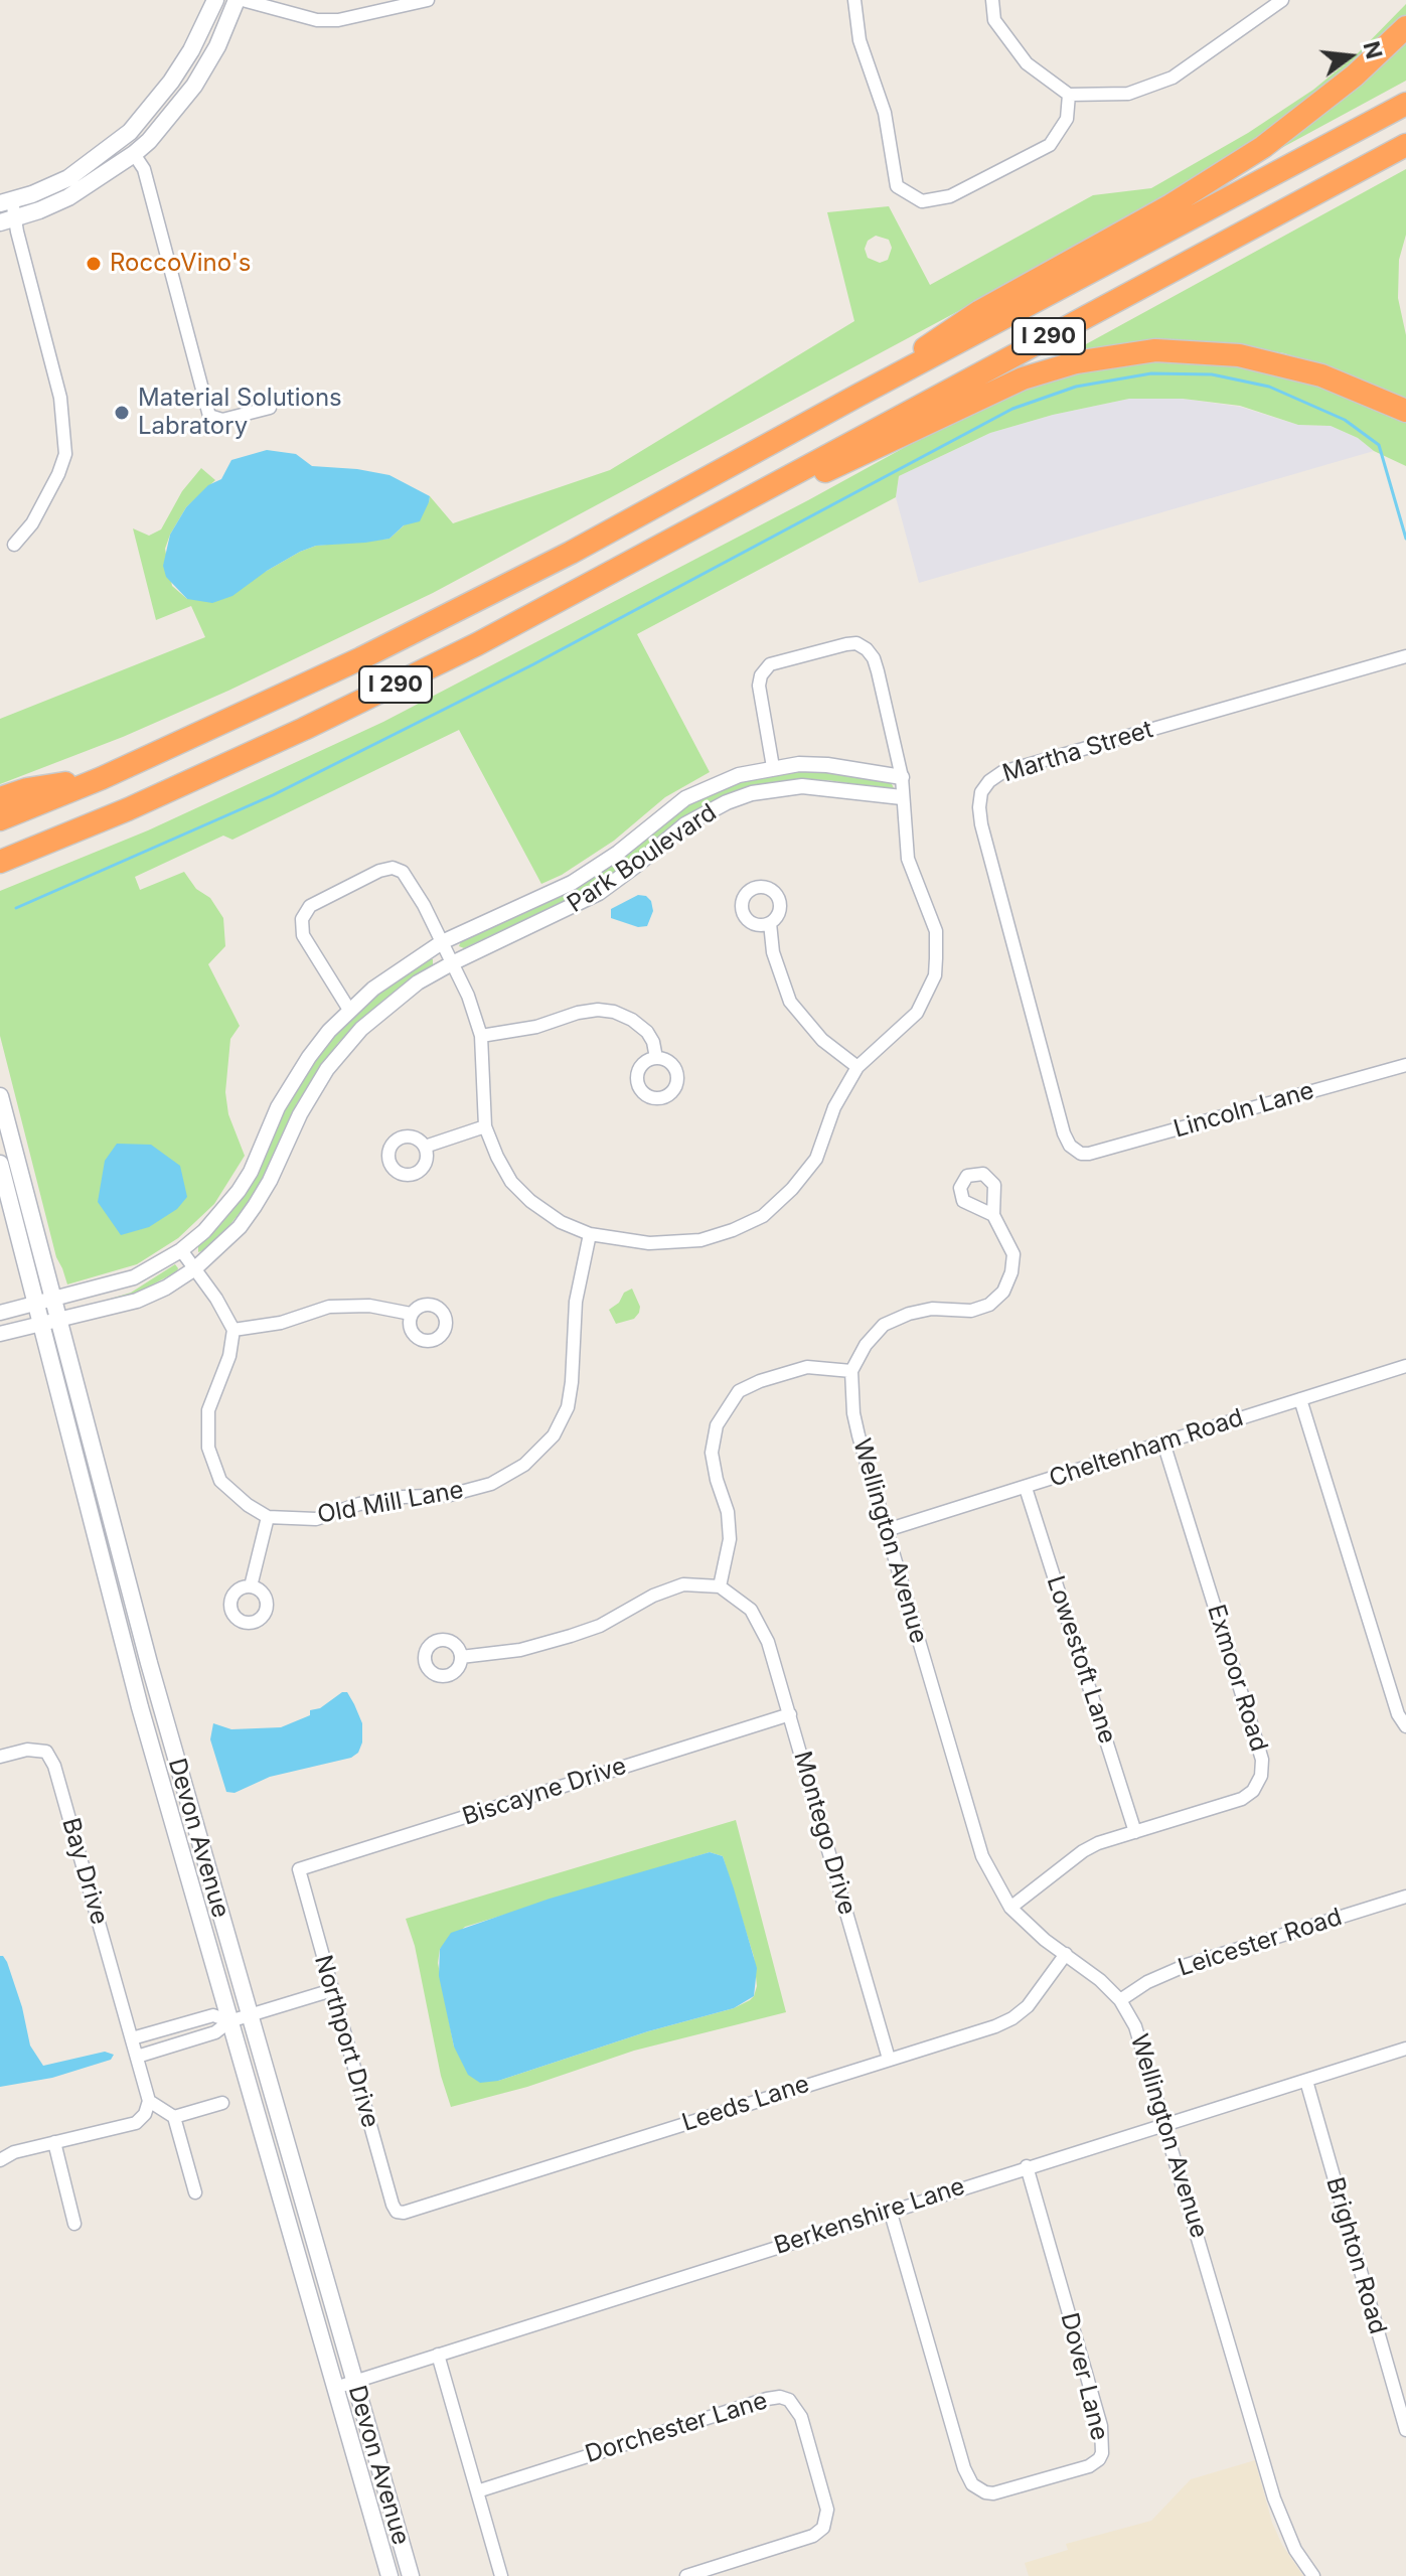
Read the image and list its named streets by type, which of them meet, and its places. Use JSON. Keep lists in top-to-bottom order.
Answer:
{
  "streets": {
    "highway": ["I 290"],
    "main road": ["Devon Avenue"],
    "street": [
      "Martha Street",
      "Park Boulevard",
      "Lincoln Lane",
      "Cheltenham Road",
      "Old Mill Lane",
      "Wellington Avenue",
      "Lowestoft Lane",
      "Exmoor Road",
      "Biscayne Drive",
      "Montego Drive",
      "Bay Drive",
      "Leicester Road",
      "Northport Drive",
      "Leeds Lane",
      "Berkenshire Lane",
      "Brighton Road",
      "Dover Lane",
      "Dorchester Lane"
    ]
  },
  "crossings": [
    ["Martha Street", "Lincoln Lane"],
    ["Park Boulevard", "Devon Avenue"],
    ["Cheltenham Road", "Wellington Avenue"],
    ["Cheltenham Road", "Lowestoft Lane"],
    ["Cheltenham Road", "Exmoor Road"],
    ["Wellington Avenue", "Exmoor Road"],
    ["Wellington Avenue", "Leicester Road"],
    ["Wellington Avenue", "Leeds Lane"],
    ["Wellington Avenue", "Berkenshire Lane"],
    ["Lowestoft Lane", "Exmoor Road"],
    ["Biscayne Drive", "Montego Drive"],
    ["Biscayne Drive", "Northport Drive"],
    ["Montego Drive", "Leeds Lane"],
    ["Devon Avenue", "Berkenshire Lane"],
    ["Northport Drive", "Leeds Lane"],
    ["Berkenshire Lane", "Brighton Road"],
    ["Berkenshire Lane", "Dover Lane"]
  ],
  "places": ["RoccoVino's", "Material Solutions Labratory"],
  "north": "right"
}
